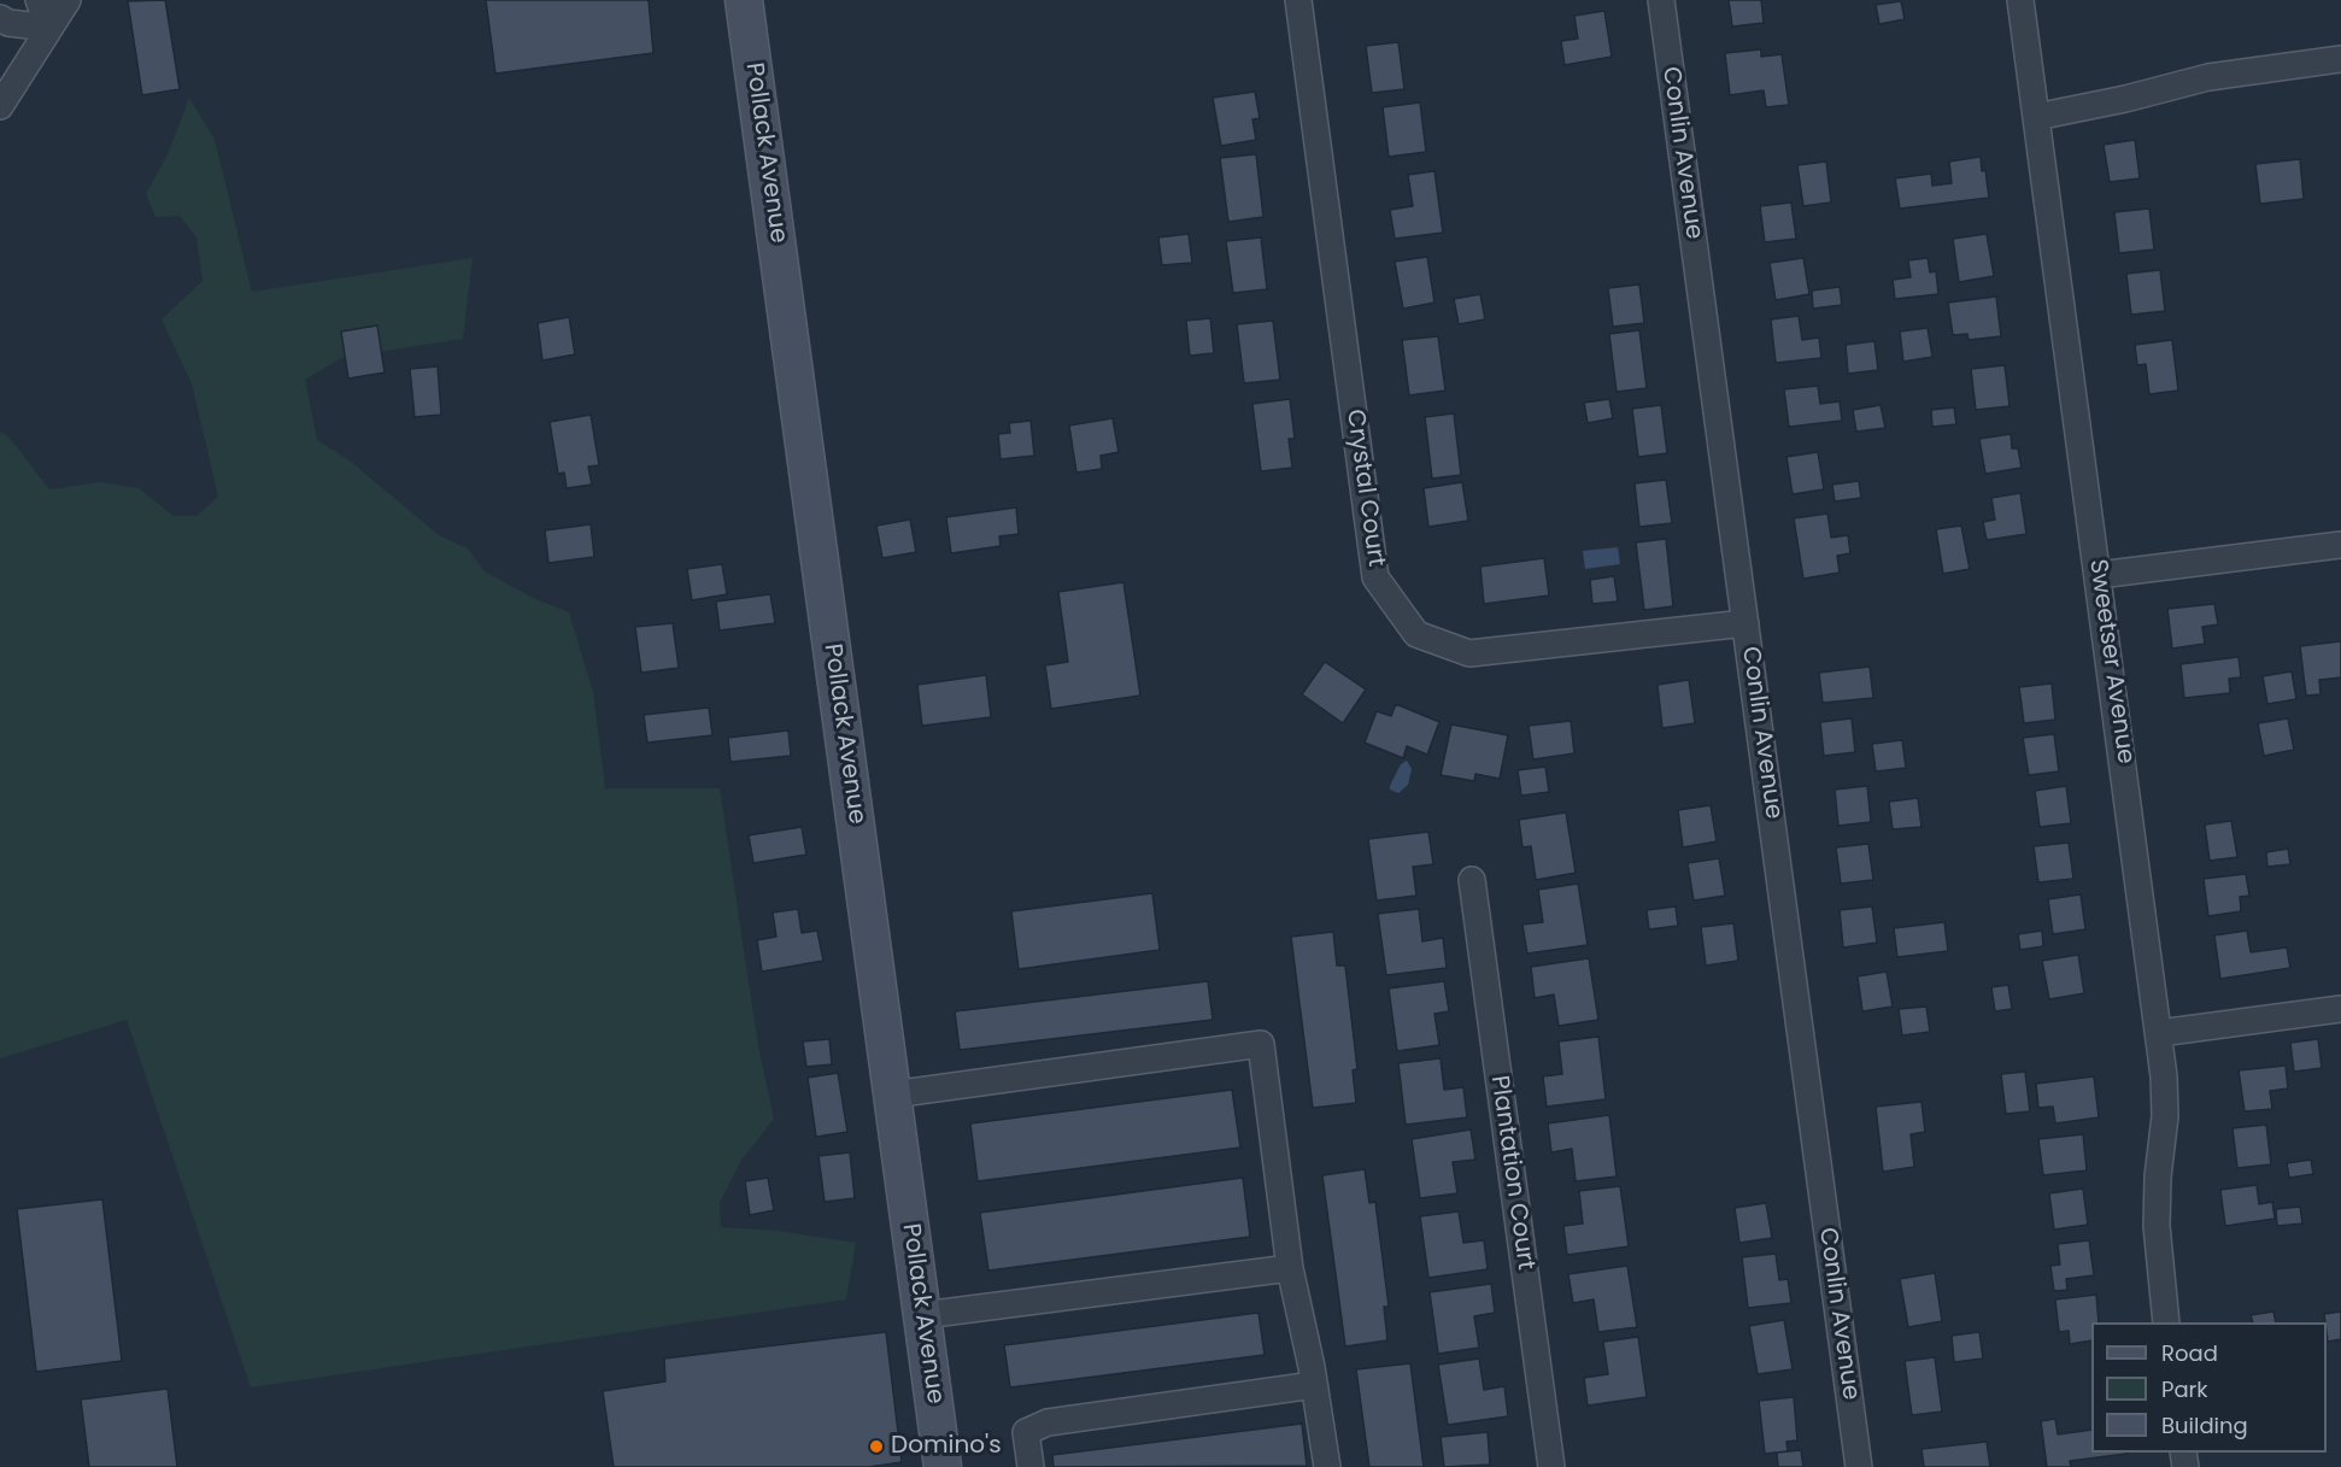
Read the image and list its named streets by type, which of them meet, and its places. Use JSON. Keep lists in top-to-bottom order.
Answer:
{
  "streets": {
    "street": [
      "Pollack Avenue",
      "Conlin Avenue",
      "Crystal Court",
      "Sweetser Avenue",
      "Plantation Court"
    ]
  },
  "crossings": [
    ["Conlin Avenue", "Crystal Court"]
  ],
  "places": ["Domino's"],
  "legend": ["Road", "Park", "Building"]
}
